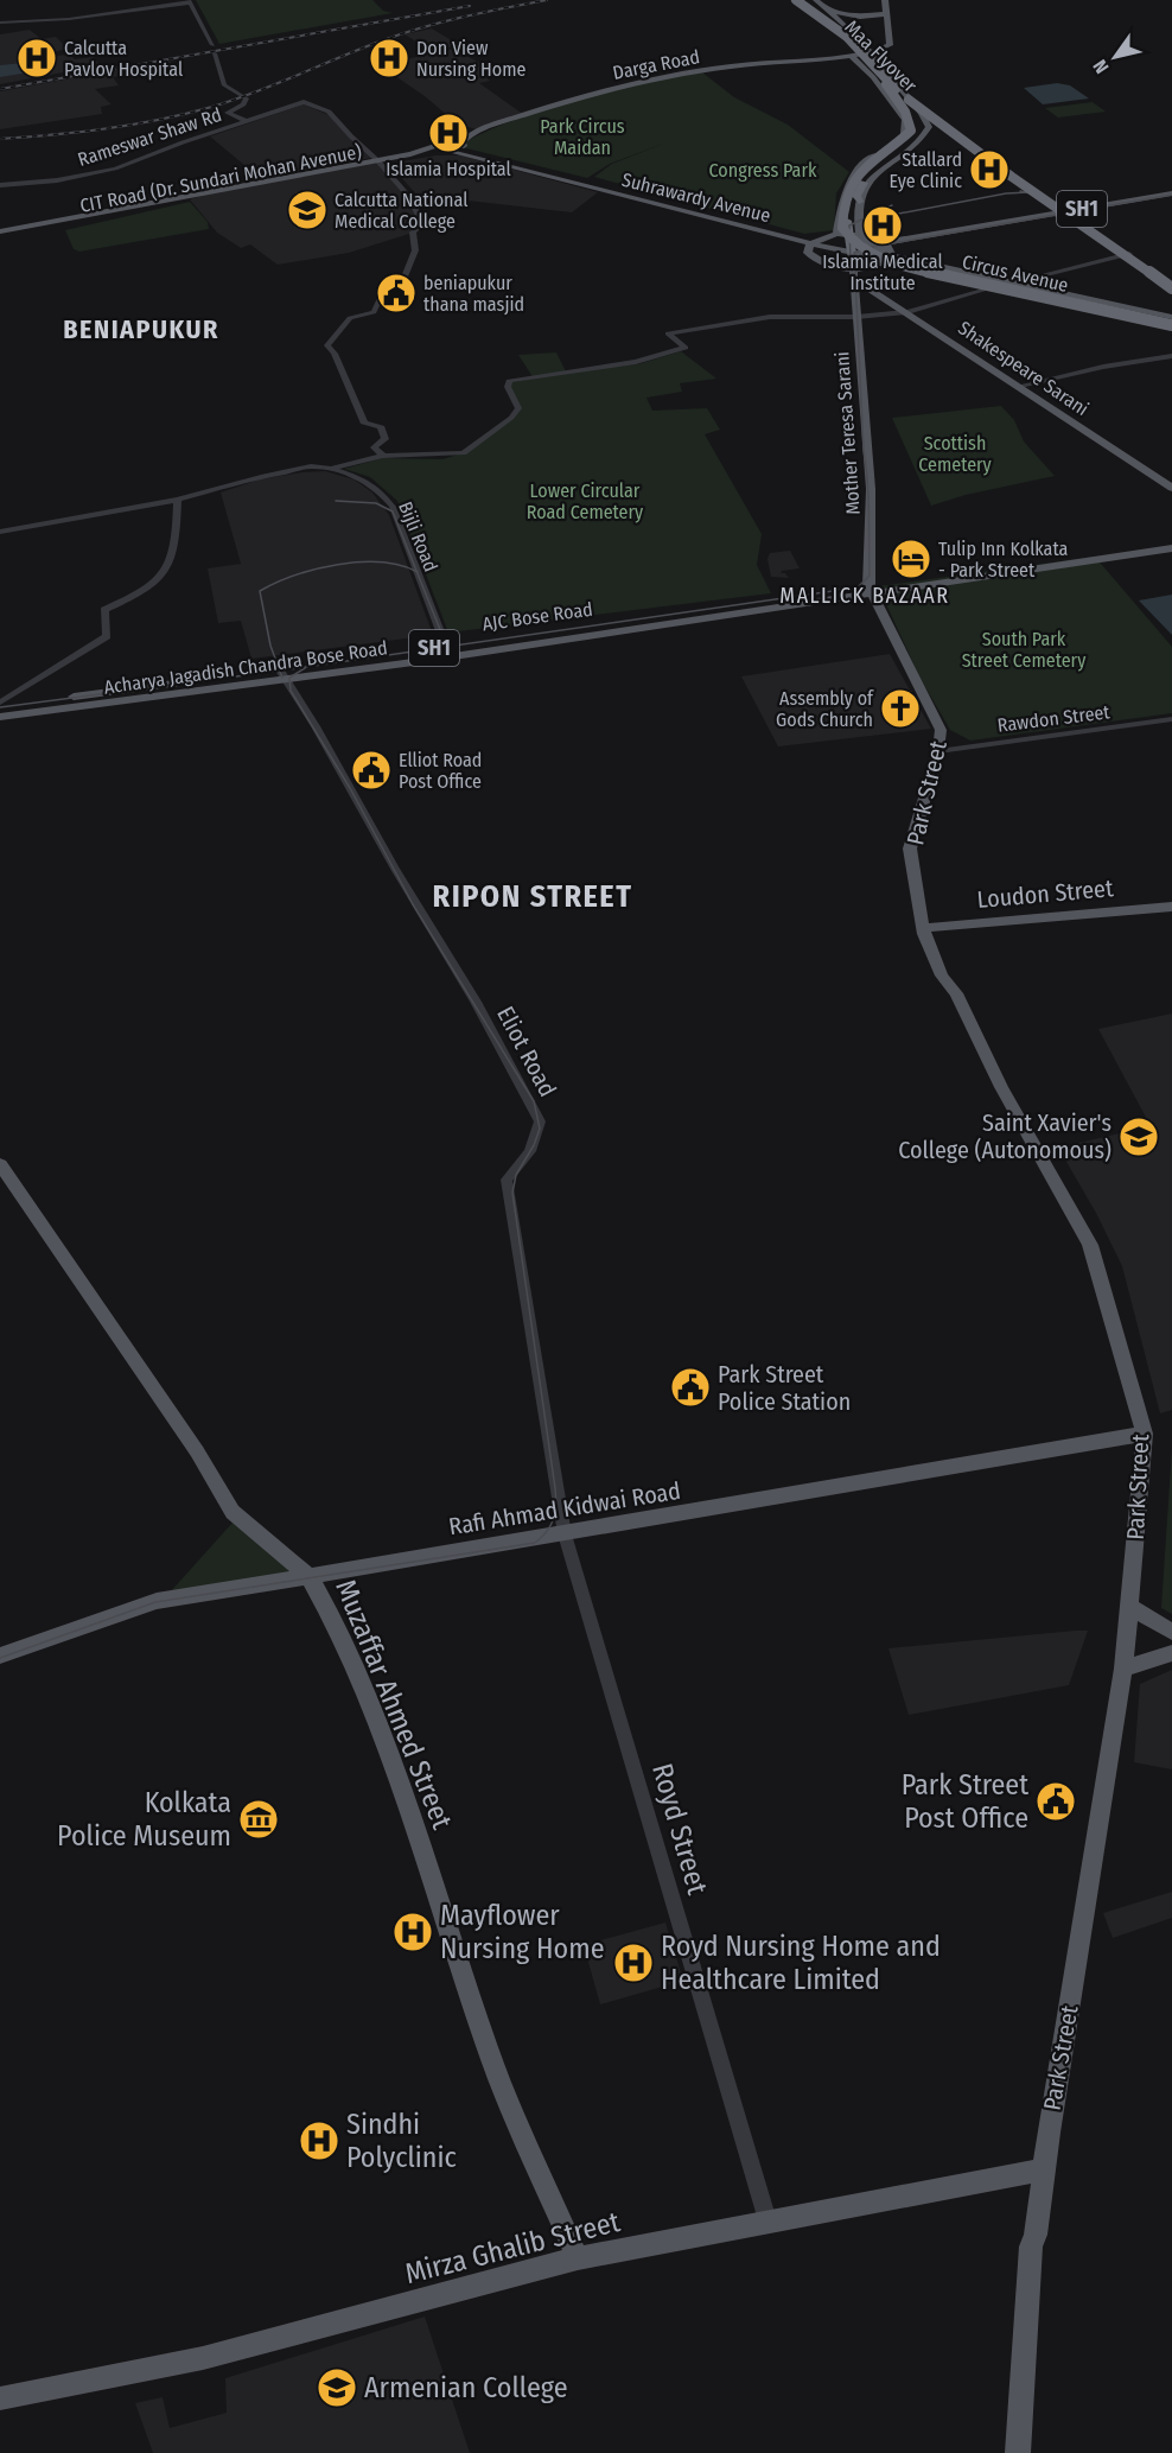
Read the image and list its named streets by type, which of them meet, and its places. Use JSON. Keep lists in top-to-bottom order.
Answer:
{
  "streets": {
    "highway": ["Maa Flyover"],
    "main road": [
      "Darga Road",
      "CIT Road (Dr. Sundari Mohan Avenue)",
      "Suhrawardy Avenue",
      "SH1",
      "Circus Avenue",
      "Shakespeare Sarani",
      "Mother Teresa Sarani",
      "AJC Bose Road",
      "Acharya Jagadish Chandra Bose Road",
      "Park Street",
      "Loudon Street",
      "Rafi Ahmad Kidwai Road",
      "Muzaffar Ahmed Street",
      "Mirza Ghalib Street"
    ],
    "street": [
      "Rameswar Shaw Rd",
      "Bijli Road",
      "Rawdon Street",
      "Eliot Road",
      "Royd Street"
    ]
  },
  "crossings": [
    ["Maa Flyover", "Darga Road"],
    ["Maa Flyover", "Suhrawardy Avenue"],
    ["Maa Flyover", "Circus Avenue"],
    ["Darga Road", "CIT Road (Dr. Sundari Mohan Avenue)"],
    ["Darga Road", "Suhrawardy Avenue"],
    ["Rameswar Shaw Rd", "CIT Road (Dr. Sundari Mohan Avenue)"],
    ["CIT Road (Dr. Sundari Mohan Avenue)", "Suhrawardy Avenue"],
    ["Suhrawardy Avenue", "Circus Avenue"],
    ["SH1", "Circus Avenue"],
    ["Shakespeare Sarani", "Mother Teresa Sarani"],
    ["Mother Teresa Sarani", "AJC Bose Road"],
    ["Mother Teresa Sarani", "Park Street"],
    ["Bijli Road", "AJC Bose Road"],
    ["Bijli Road", "Acharya Jagadish Chandra Bose Road"],
    ["AJC Bose Road", "Acharya Jagadish Chandra Bose Road"],
    ["AJC Bose Road", "Park Street"],
    ["Acharya Jagadish Chandra Bose Road", "Eliot Road"],
    ["Rawdon Street", "Park Street"],
    ["Park Street", "Loudon Street"],
    ["Park Street", "Rafi Ahmad Kidwai Road"],
    ["Park Street", "Mirza Ghalib Street"],
    ["Eliot Road", "Rafi Ahmad Kidwai Road"],
    ["Eliot Road", "Royd Street"],
    ["Rafi Ahmad Kidwai Road", "Muzaffar Ahmed Street"],
    ["Rafi Ahmad Kidwai Road", "Royd Street"],
    ["Muzaffar Ahmed Street", "Mirza Ghalib Street"],
    ["Royd Street", "Mirza Ghalib Street"]
  ],
  "districts": ["BENIAPUKUR", "MALLICK BAZAAR", "RIPON STREET"],
  "parks": [
    "Park Circus Maidan",
    "Congress Park",
    "Scottish Cemetery",
    "Lower Circular Road Cemetery",
    "South Park Street Cemetery"
  ],
  "places": {
    "hospital": [
      "Calcutta Pavlov Hospital",
      "Don View Nursing Home",
      "Islamia Hospital",
      "Stallard Eye Clinic",
      "Islamia Medical Institute",
      "Mayflower Nursing Home",
      "Royd Nursing Home and Healthcare Limited",
      "Sindhi Polyclinic"
    ],
    "school or university": ["Calcutta National Medical College", "Saint Xavier's College (Autonomous)", "Armenian College"],
    "public building": [
      "beniapukur thana masjid",
      "Elliot Road Post Office",
      "Park Street Police Station",
      "Park Street Post Office"
    ],
    "hotel": ["Tulip Inn Kolkata - Park Street"],
    "church": ["Assembly of Gods Church"],
    "museum": ["Kolkata Police Museum"]
  },
  "north": "bottom left"
}
